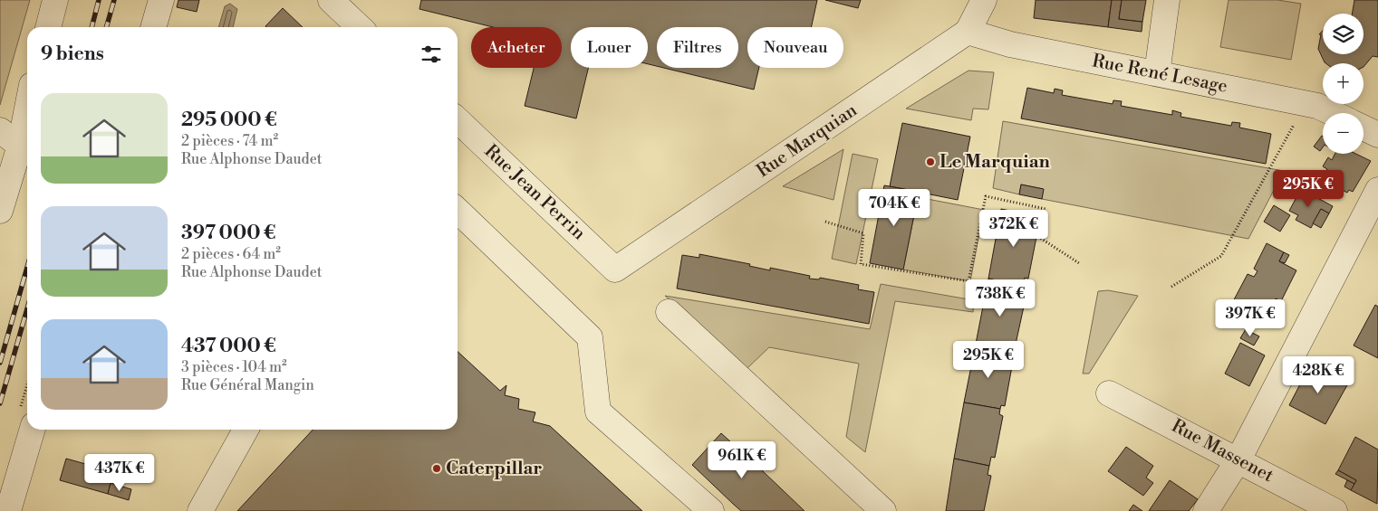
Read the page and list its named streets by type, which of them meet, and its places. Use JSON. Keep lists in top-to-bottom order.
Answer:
{
  "streets": {
    "street": [
      "Rue René Lesage",
      "Rue Marquian",
      "Rue Jean Perrin",
      "Rue Massenet"
    ]
  },
  "crossings": [
    ["Rue René Lesage", "Rue Marquian"],
    ["Rue Marquian", "Rue Jean Perrin"]
  ],
  "places": ["Le Marquian", "Caterpillar"],
  "page": {
    "map_buttons": ["+", "−"],
    "chip": [
      "Acheter",
      "Louer",
      "Filtres",
      "Nouveau"
    ],
    "heading": "9 biens",
    "list": [
      {
        "name": "295 000 €",
        "note": "2 pièces · 74 m² · Rue Alphonse Daudet"
      },
      {
        "name": "397 000 €",
        "note": "2 pièces · 64 m² · Rue Alphonse Daudet"
      },
      {
        "name": "437 000 €",
        "note": "3 pièces · 104 m² · Rue Général Mangin"
      }
    ],
    "price": [
      "295K €",
      "704K €",
      "372K €",
      "738K €",
      "397K €",
      "295K €",
      "428K €",
      "961K €",
      "437K €"
    ]
  }
}
